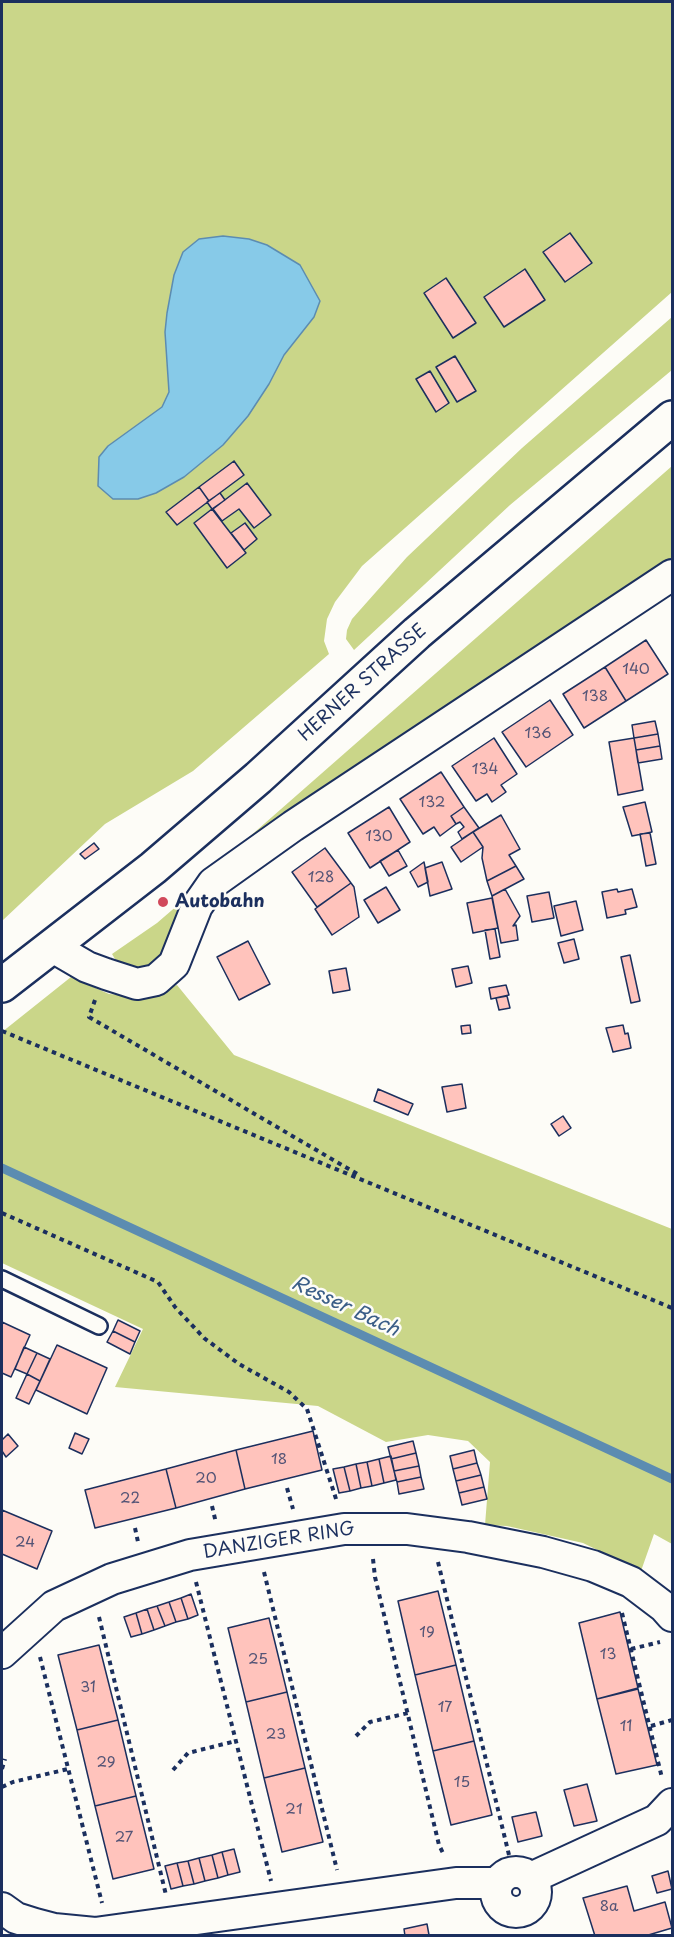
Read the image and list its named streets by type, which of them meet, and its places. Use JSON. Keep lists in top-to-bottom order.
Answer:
{
  "streets": {
    "main road": ["HERNER STRASSE"],
    "street": ["DANZIGER RING"]
  },
  "water": ["Resser Bach"],
  "places": ["Autobahn"],
  "house_numbers": [
    "140",
    "138",
    "136",
    "134",
    "132",
    "130",
    "128",
    "18",
    "20",
    "22",
    "24",
    "19",
    "13",
    "25",
    "31",
    "17",
    "11",
    "23",
    "29",
    "15",
    "21",
    "27",
    "8a"
  ]
}
